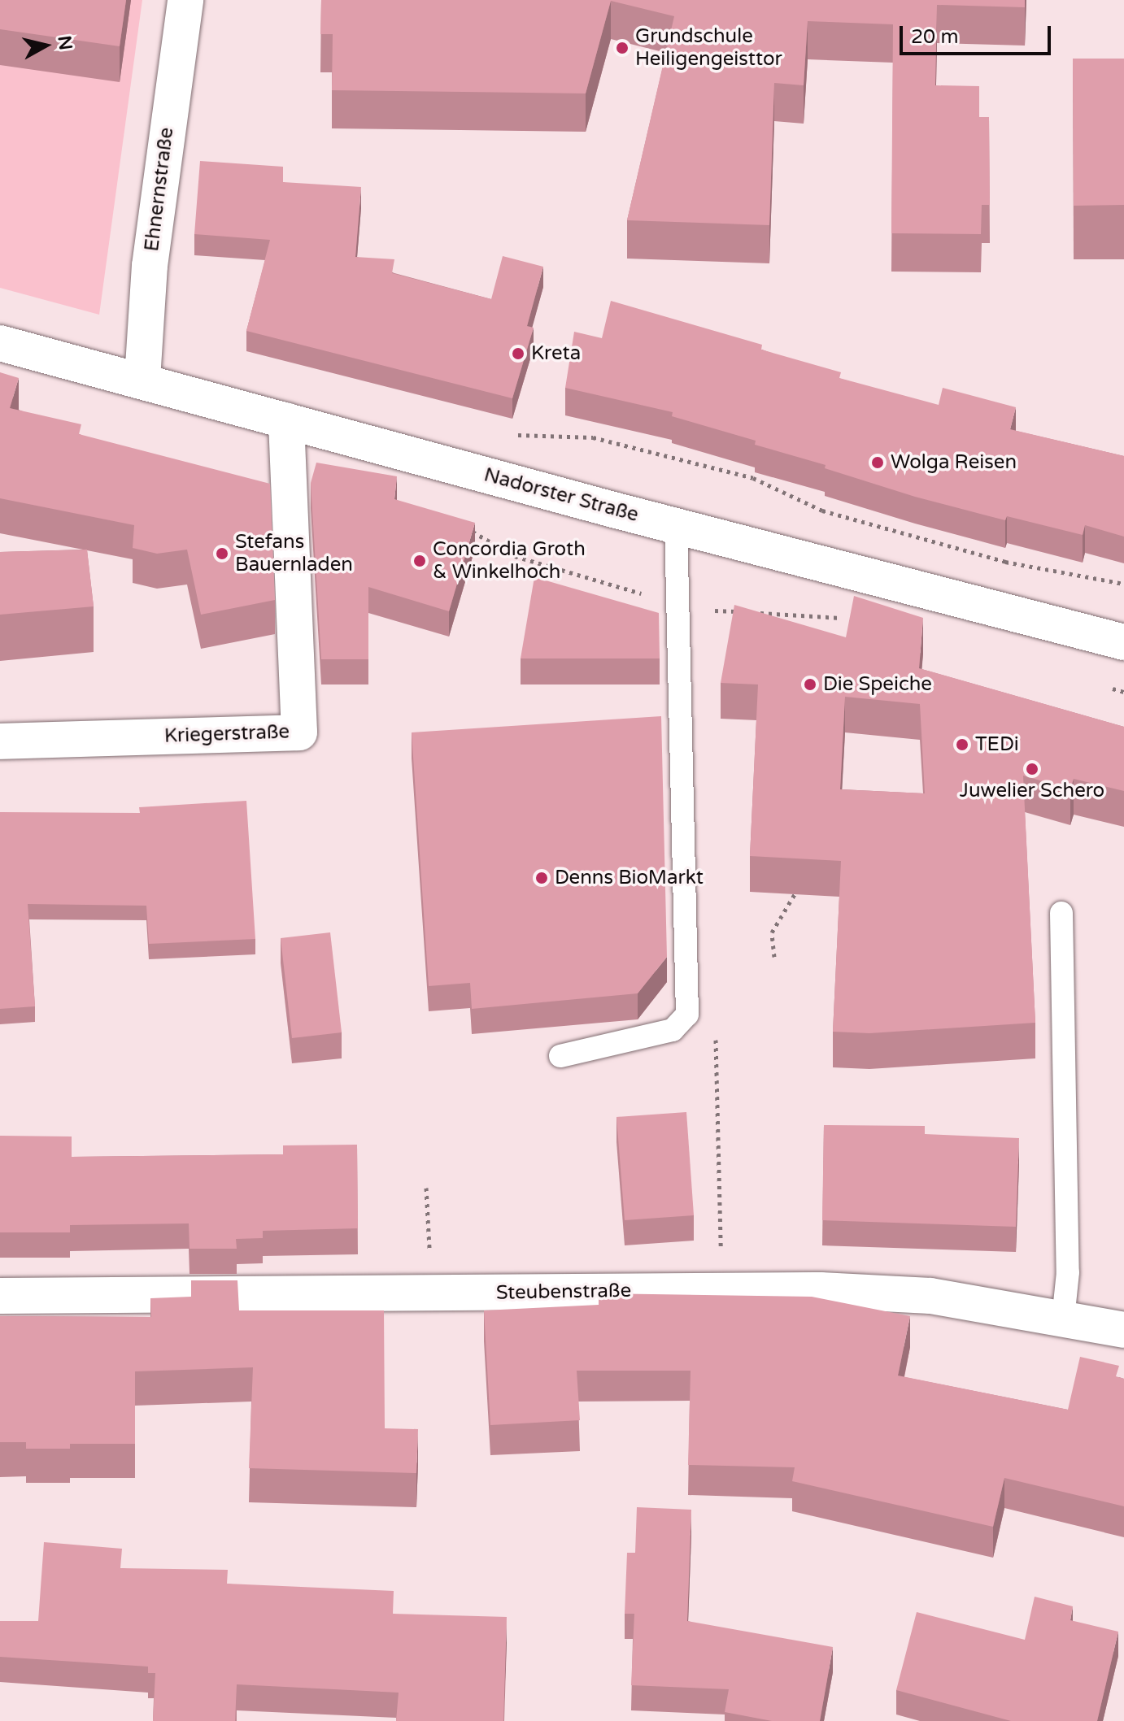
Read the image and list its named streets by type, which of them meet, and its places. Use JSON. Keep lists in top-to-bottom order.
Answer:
{
  "streets": {
    "street": [
      "Ehnernstraße",
      "Nadorster Straße",
      "Kriegerstraße",
      "Steubenstraße"
    ]
  },
  "crossings": [
    ["Ehnernstraße", "Nadorster Straße"],
    ["Nadorster Straße", "Kriegerstraße"]
  ],
  "places": [
    "Grundschule Heiligengeisttor",
    "Kreta",
    "Wolga Reisen",
    "Stefans Bauernladen",
    "Concordia Groth & Winkelhoch",
    "Die Speiche",
    "TEDi",
    "Juwelier Schero",
    "Denns BioMarkt"
  ],
  "scale_bar": "20 m",
  "north": "right"
}
